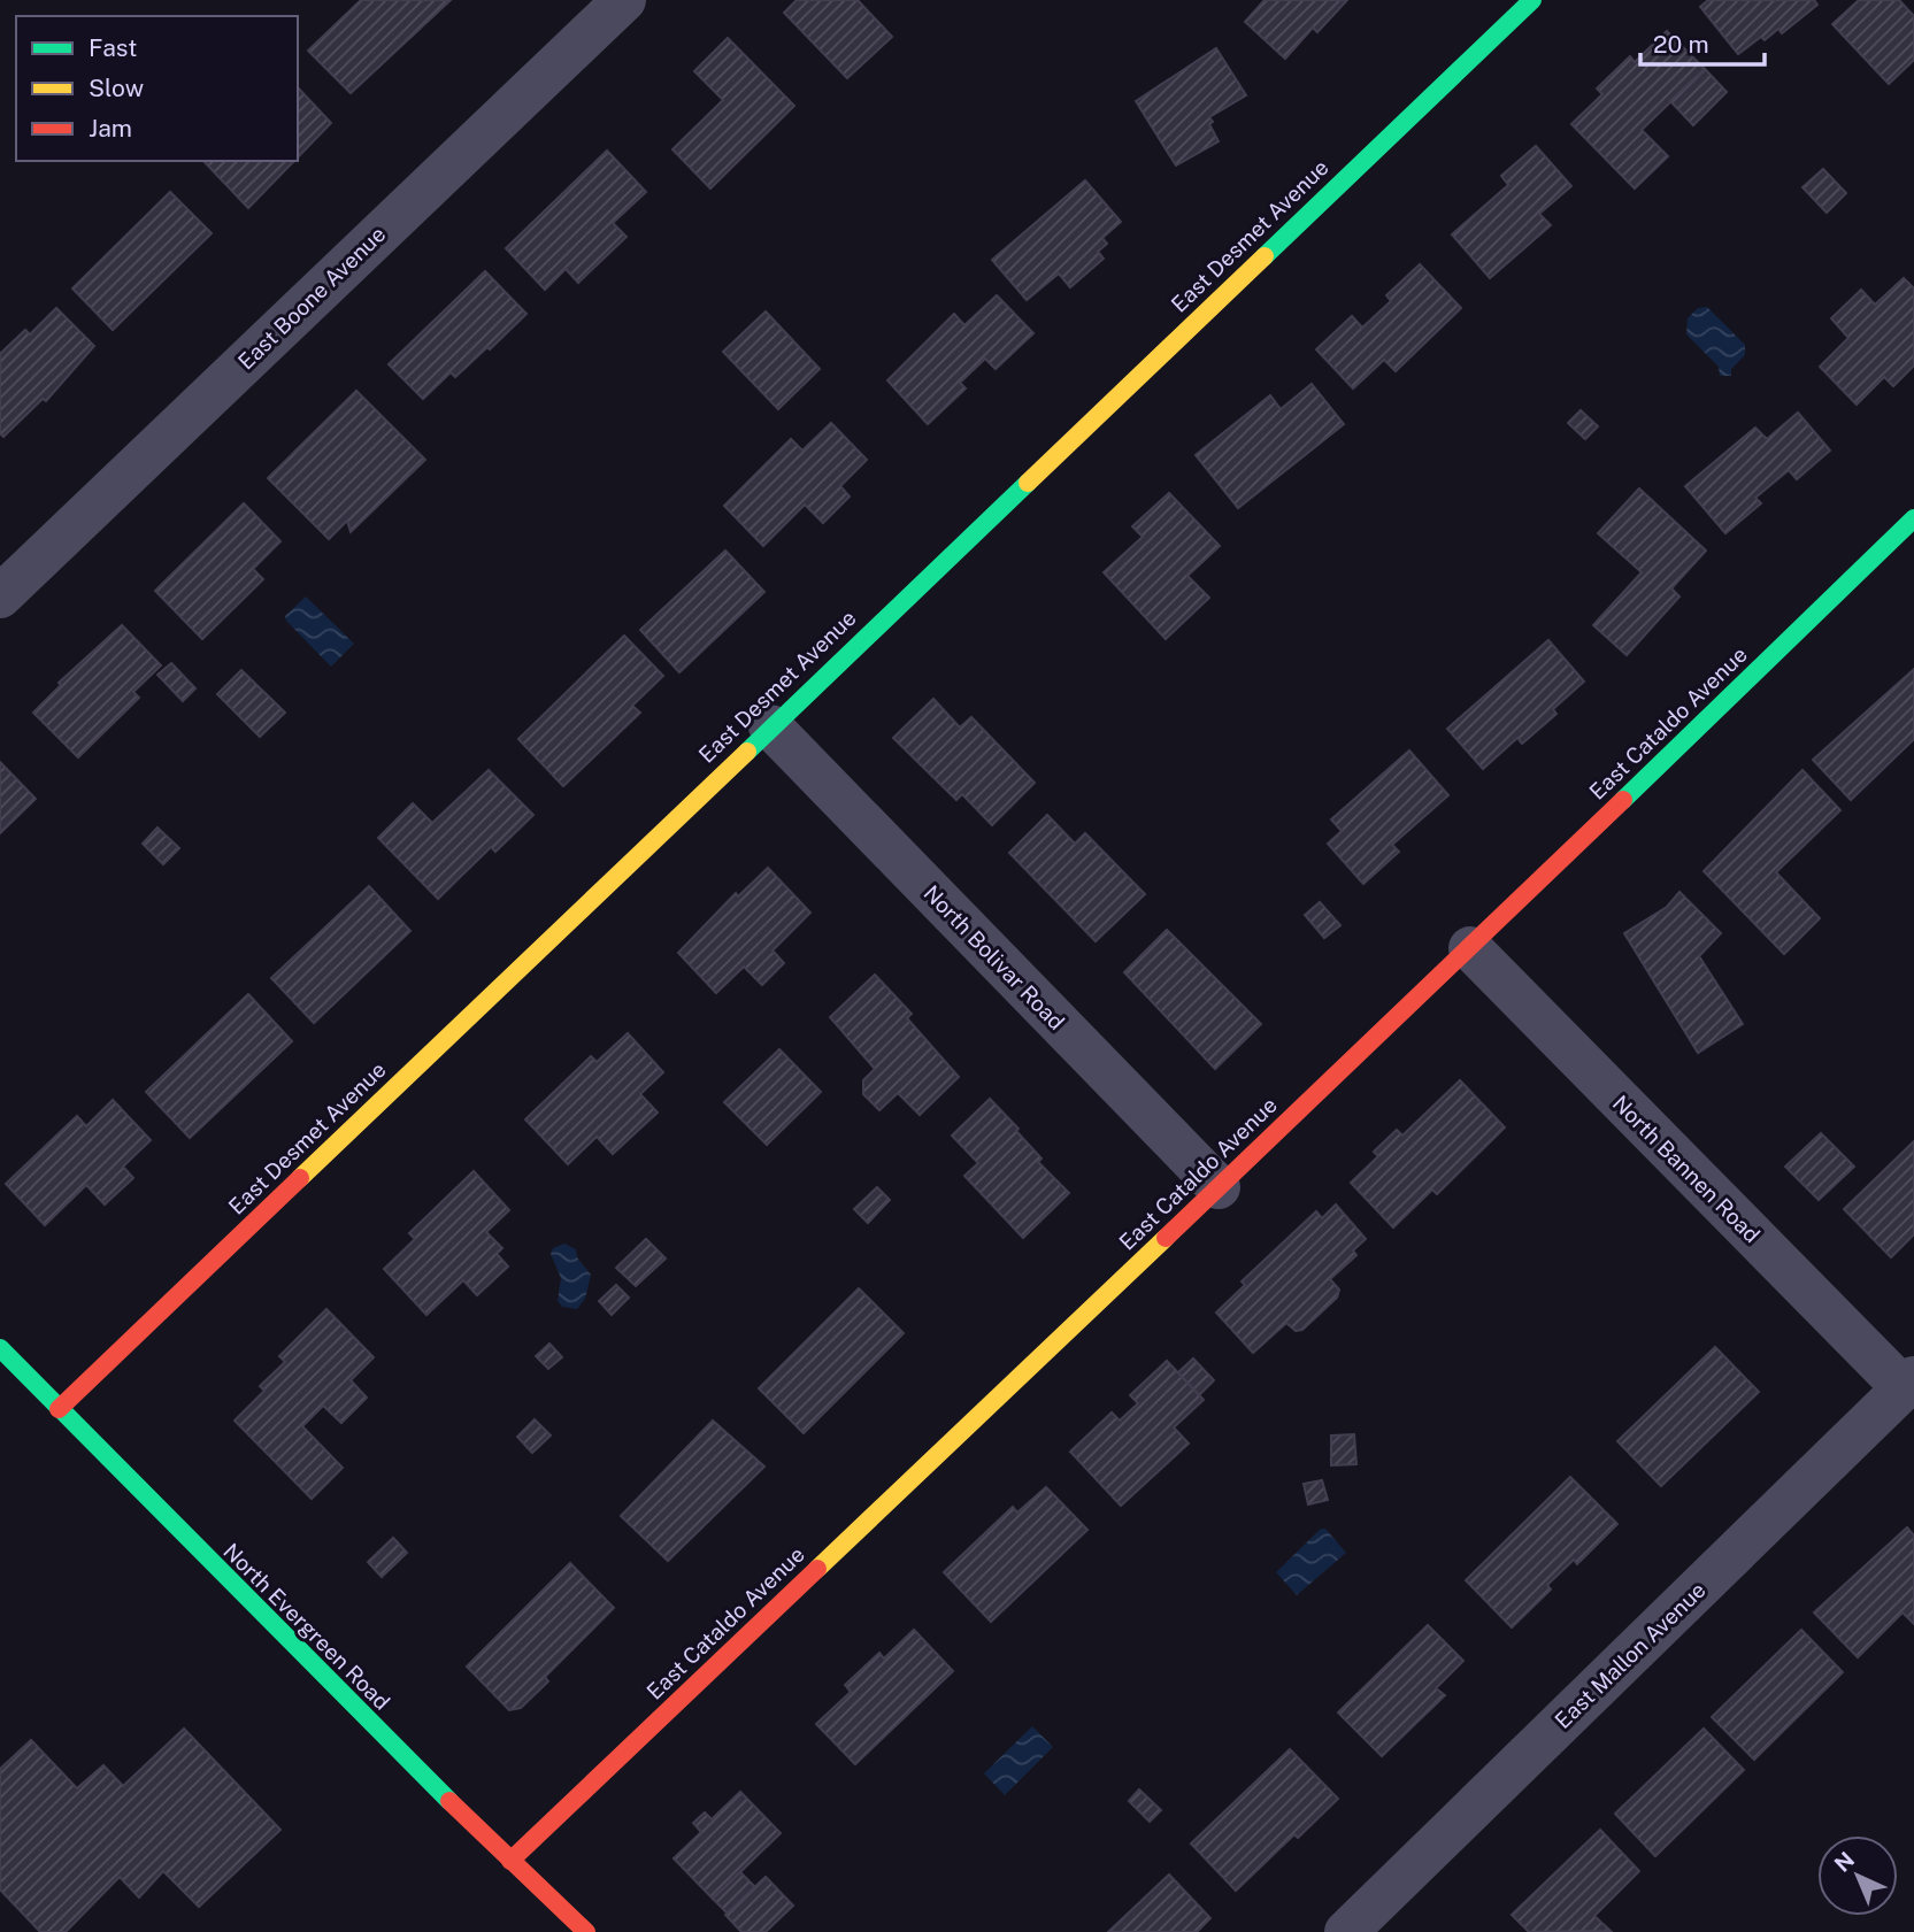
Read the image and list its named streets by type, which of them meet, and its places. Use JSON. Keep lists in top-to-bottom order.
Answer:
{
  "streets": {
    "street": [
      "East Desmet Avenue",
      "East Boone Avenue",
      "East Cataldo Avenue",
      "North Bolivar Road",
      "North Bannen Road",
      "North Evergreen Road",
      "East Mallon Avenue"
    ]
  },
  "crossings": [
    ["East Desmet Avenue", "North Bolivar Road"],
    ["East Desmet Avenue", "North Evergreen Road"],
    ["East Cataldo Avenue", "North Bolivar Road"],
    ["East Cataldo Avenue", "North Bannen Road"],
    ["East Cataldo Avenue", "North Evergreen Road"],
    ["North Bannen Road", "East Mallon Avenue"]
  ],
  "legend": ["Fast", "Slow", "Jam"],
  "scale_bar": "20 m",
  "north": "top left"
}
